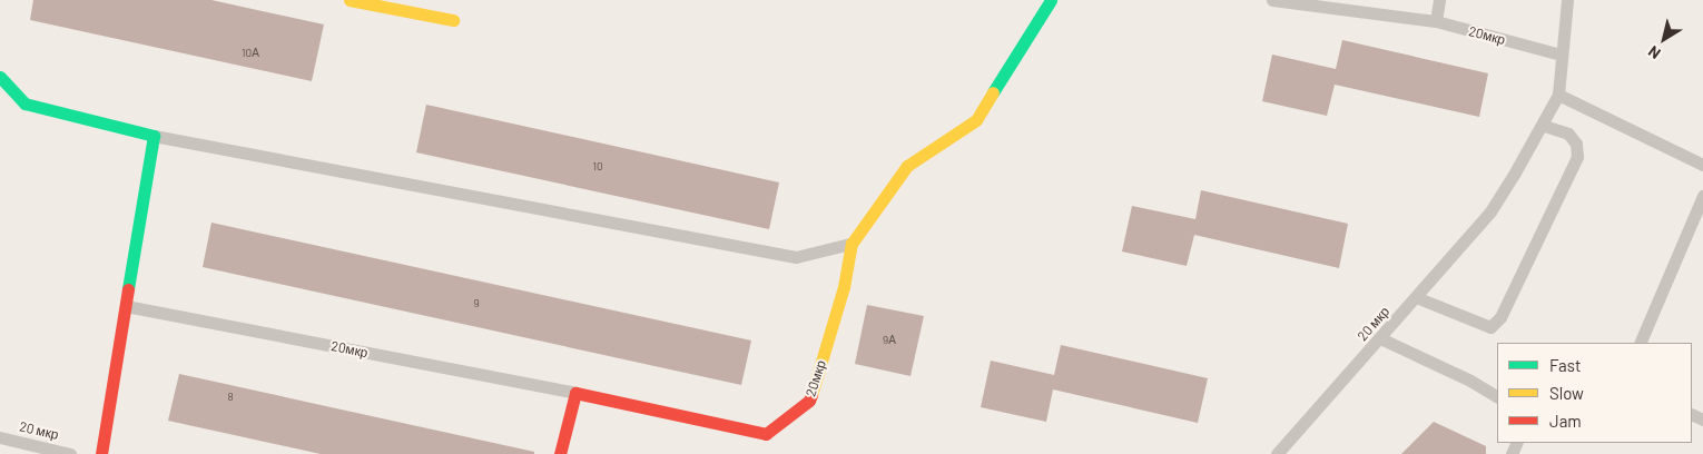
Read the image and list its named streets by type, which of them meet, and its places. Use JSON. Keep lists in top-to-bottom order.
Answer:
{
  "streets": {
    "street": ["20мкр"],
    "lane": ["20 мкр"]
  },
  "house_numbers": [
    "10А",
    "10",
    "9",
    "9А",
    "8"
  ],
  "legend": ["Fast", "Slow", "Jam"],
  "north": "bottom left"
}
